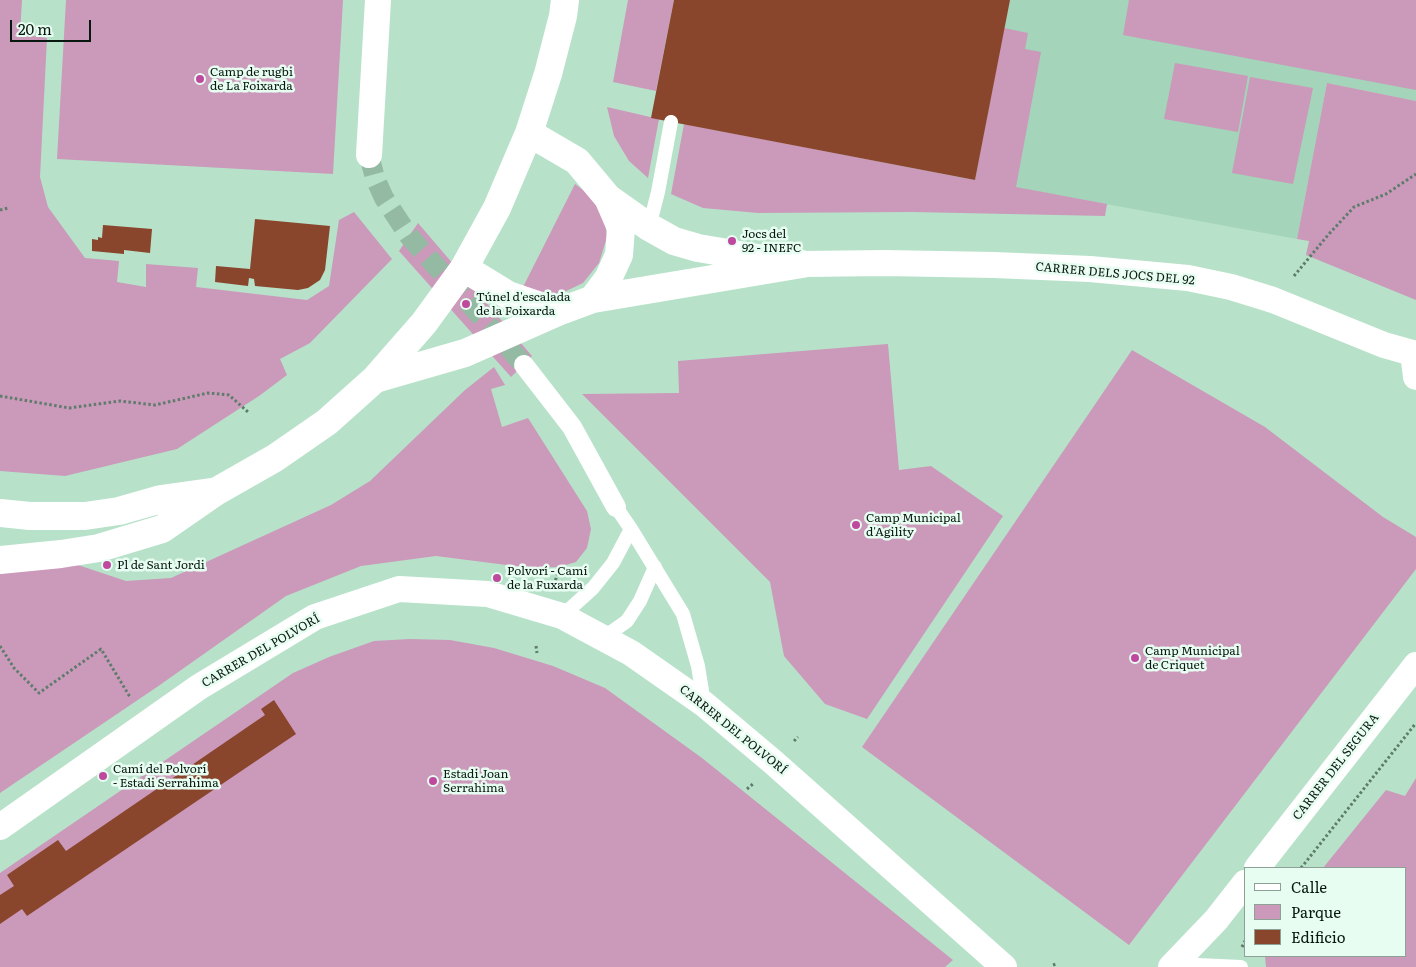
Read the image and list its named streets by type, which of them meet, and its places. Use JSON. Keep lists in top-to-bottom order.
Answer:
{
  "streets": {
    "street": ["CARRER DELS JOCS DEL 92", "CARRER DEL POLVORÍ", "CARRER DEL SEGURA"]
  },
  "places": [
    "Camp de rugbi de La Foixarda",
    "Jocs del 92 - INEFC",
    "Túnel d'escalada de la Foixarda",
    "Camp Municipal d'Agility",
    "Pl de Sant Jordi",
    "Polvorí - Camí de la Fuxarda",
    "Camp Municipal de Criquet",
    "Camí del Polvorí - Estadi Serrahima",
    "Estadi Joan Serrahima"
  ],
  "legend": ["Calle", "Parque", "Edificio"],
  "scale_bar": "20 m"
}
